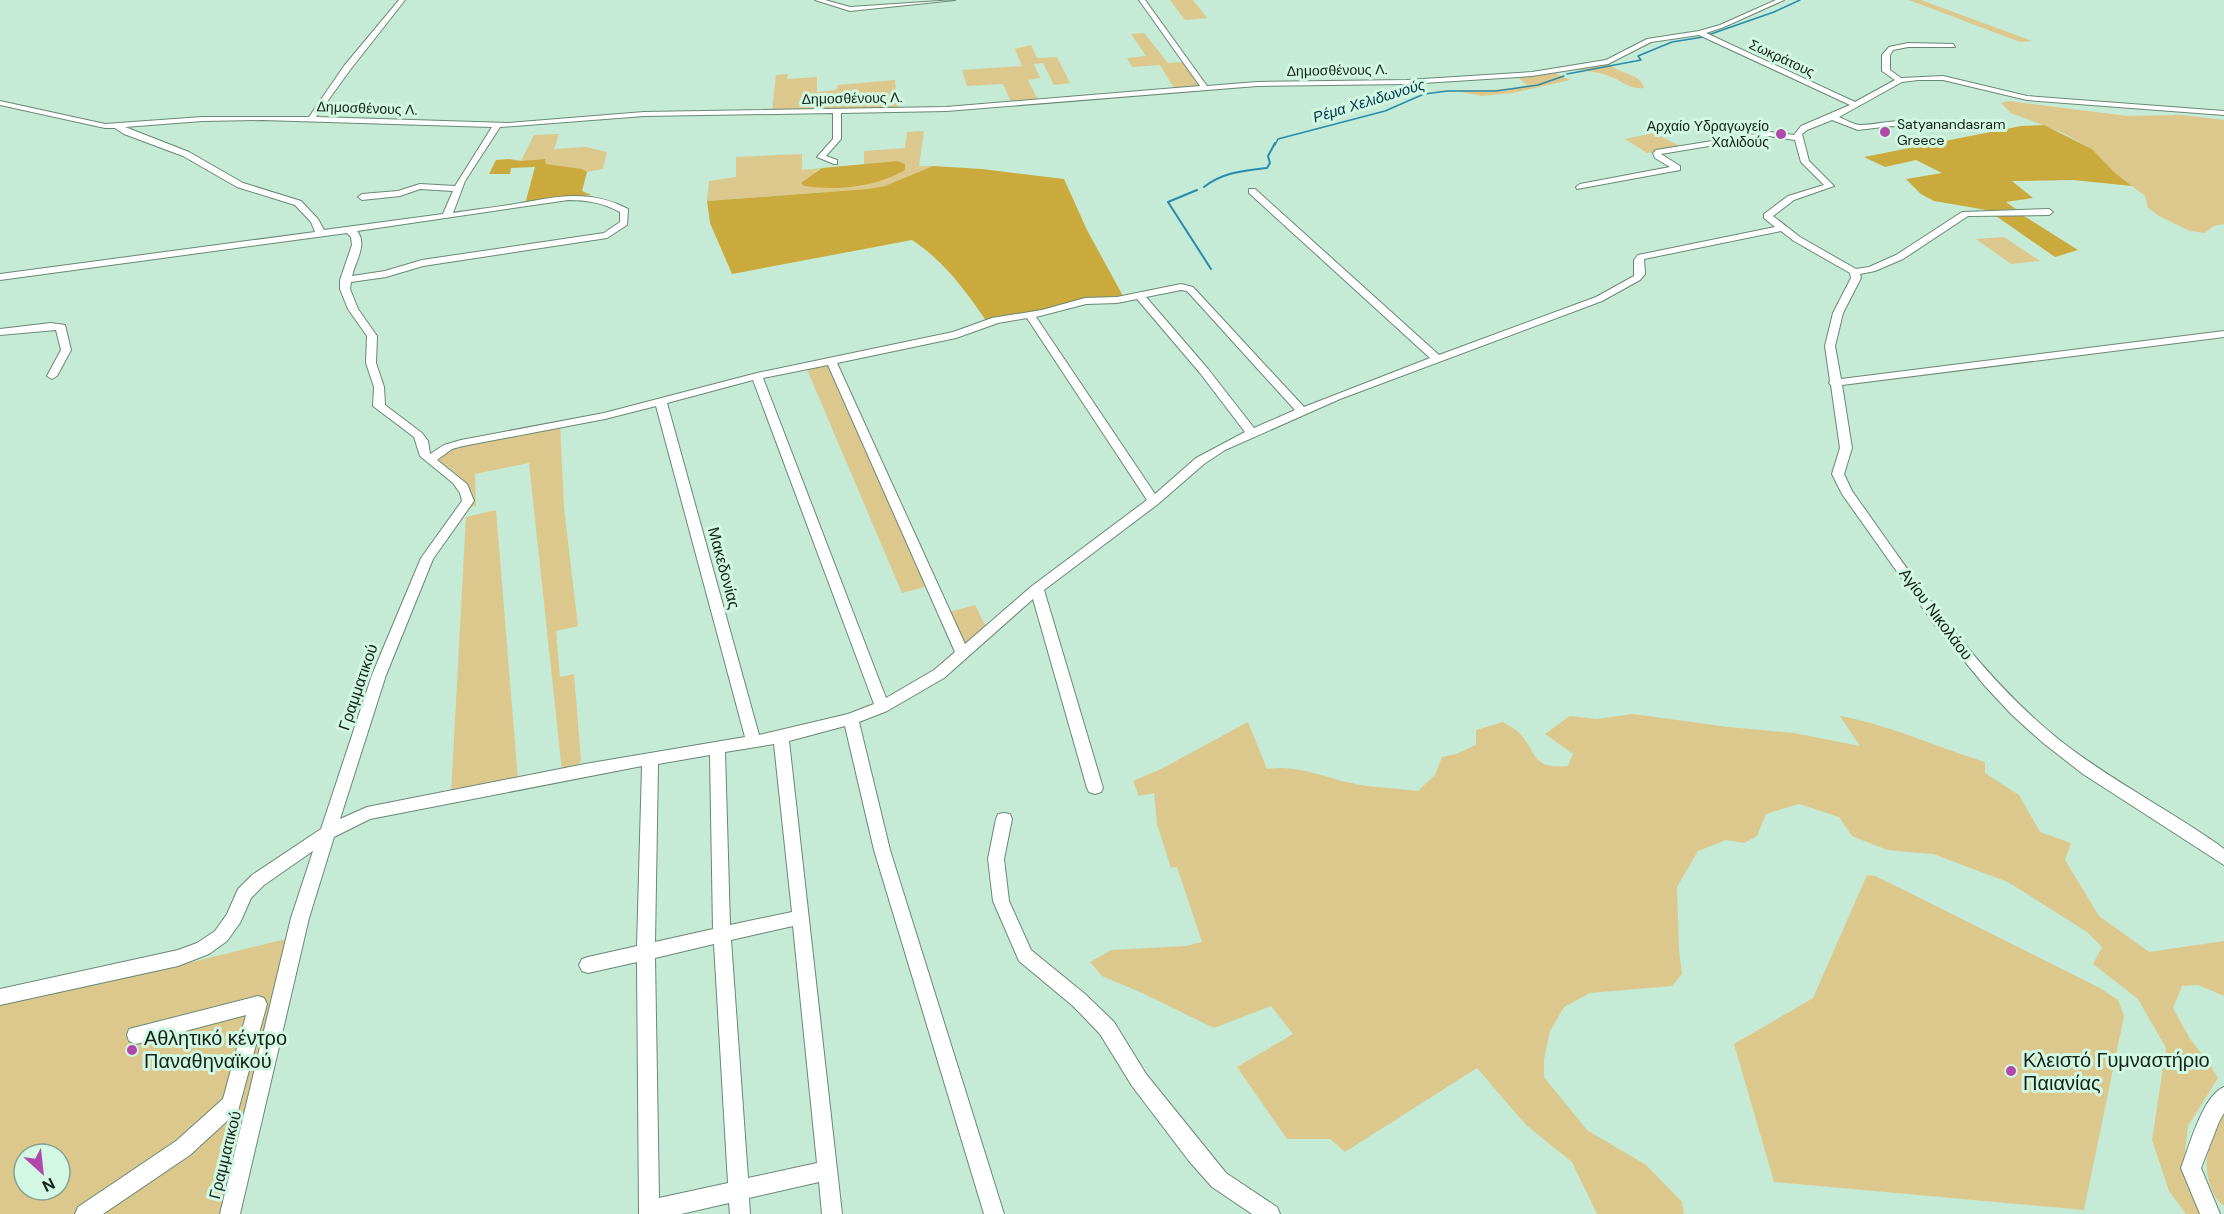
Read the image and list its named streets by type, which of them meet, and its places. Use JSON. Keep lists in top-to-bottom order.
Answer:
{
  "streets": {
    "street": [
      "Σωκράτους",
      "Δημοσθένους Λ.",
      "Μακεδονίας",
      "Αγίου Νικολάου",
      "Γραμματικού"
    ]
  },
  "crossings": [
    ["Σωκράτους", "Δημοσθένους Λ."]
  ],
  "water": ["Ρέμα Χελιδωνούς"],
  "places": [
    "Satyanandasram Greece",
    "Αρχαίο Υδραγωγείο Χαλιδούς",
    "Αθλητικό κέντρο Παναθηναϊκού",
    "Κλειστό Γυμναστήριο Παιανίας"
  ],
  "north": "bottom right"
}
